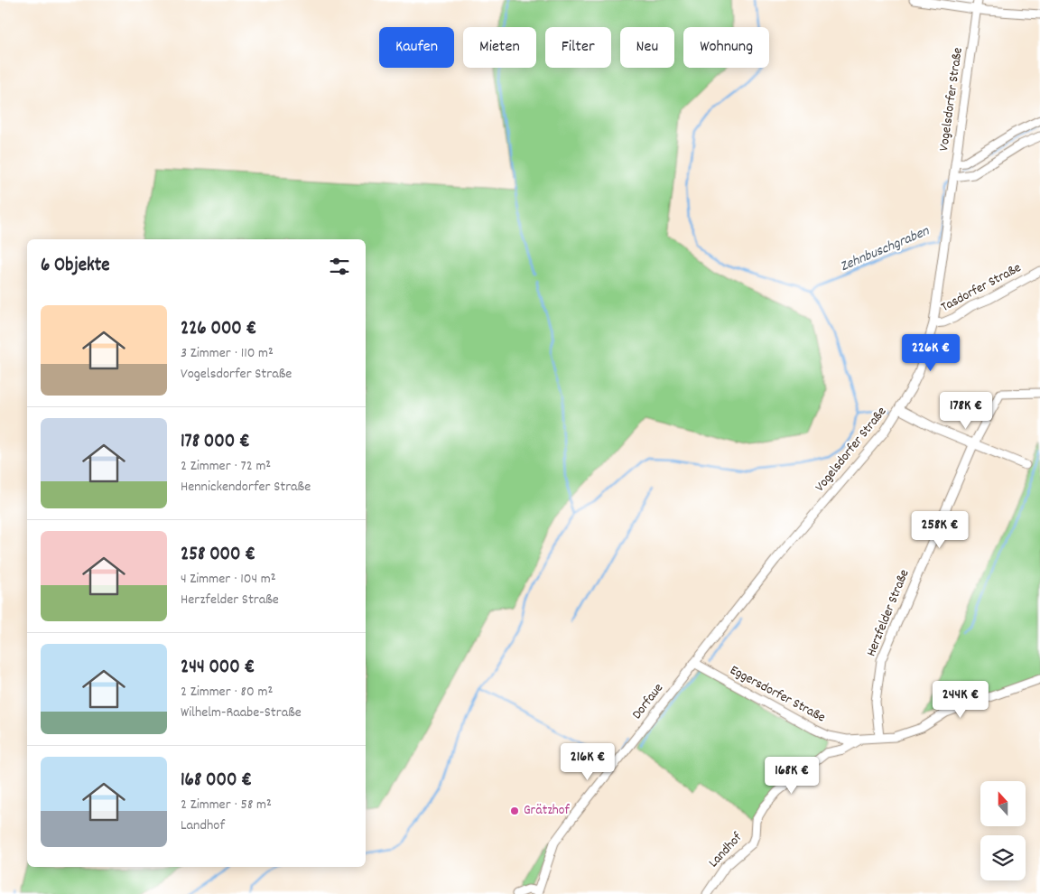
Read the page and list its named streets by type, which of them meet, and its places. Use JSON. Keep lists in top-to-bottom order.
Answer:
{
  "streets": {
    "street": [
      "Vogelsdorfer Straße",
      "Tasdorfer Straße",
      "Herzfelder Straße",
      "Eggersdorfer Straße",
      "Dorfaue",
      "Landhof"
    ]
  },
  "crossings": [
    ["Vogelsdorfer Straße", "Tasdorfer Straße"],
    ["Vogelsdorfer Straße", "Eggersdorfer Straße"],
    ["Vogelsdorfer Straße", "Dorfaue"],
    ["Herzfelder Straße", "Eggersdorfer Straße"],
    ["Eggersdorfer Straße", "Dorfaue"],
    ["Eggersdorfer Straße", "Landhof"]
  ],
  "water": ["Zehnbuschgraben"],
  "places": ["Grätzhof"],
  "north": "top",
  "page": {
    "chip": [
      "Kaufen",
      "Mieten",
      "Filter",
      "Neu",
      "Wohnung"
    ],
    "heading": "6 Objekte",
    "list": [
      {
        "name": "226 000 €",
        "note": "3 Zimmer · 110 m² · Vogelsdorfer Straße"
      },
      {
        "name": "178 000 €",
        "note": "2 Zimmer · 72 m² · Hennickendorfer Straße"
      },
      {
        "name": "258 000 €",
        "note": "4 Zimmer · 104 m² · Herzfelder Straße"
      },
      {
        "name": "244 000 €",
        "note": "2 Zimmer · 80 m² · Wilhelm-Raabe-Straße"
      },
      {
        "name": "168 000 €",
        "note": "2 Zimmer · 58 m² · Landhof"
      }
    ],
    "price": [
      "226K €",
      "178K €",
      "258K €",
      "244K €",
      "216K €",
      "168K €"
    ]
  }
}
